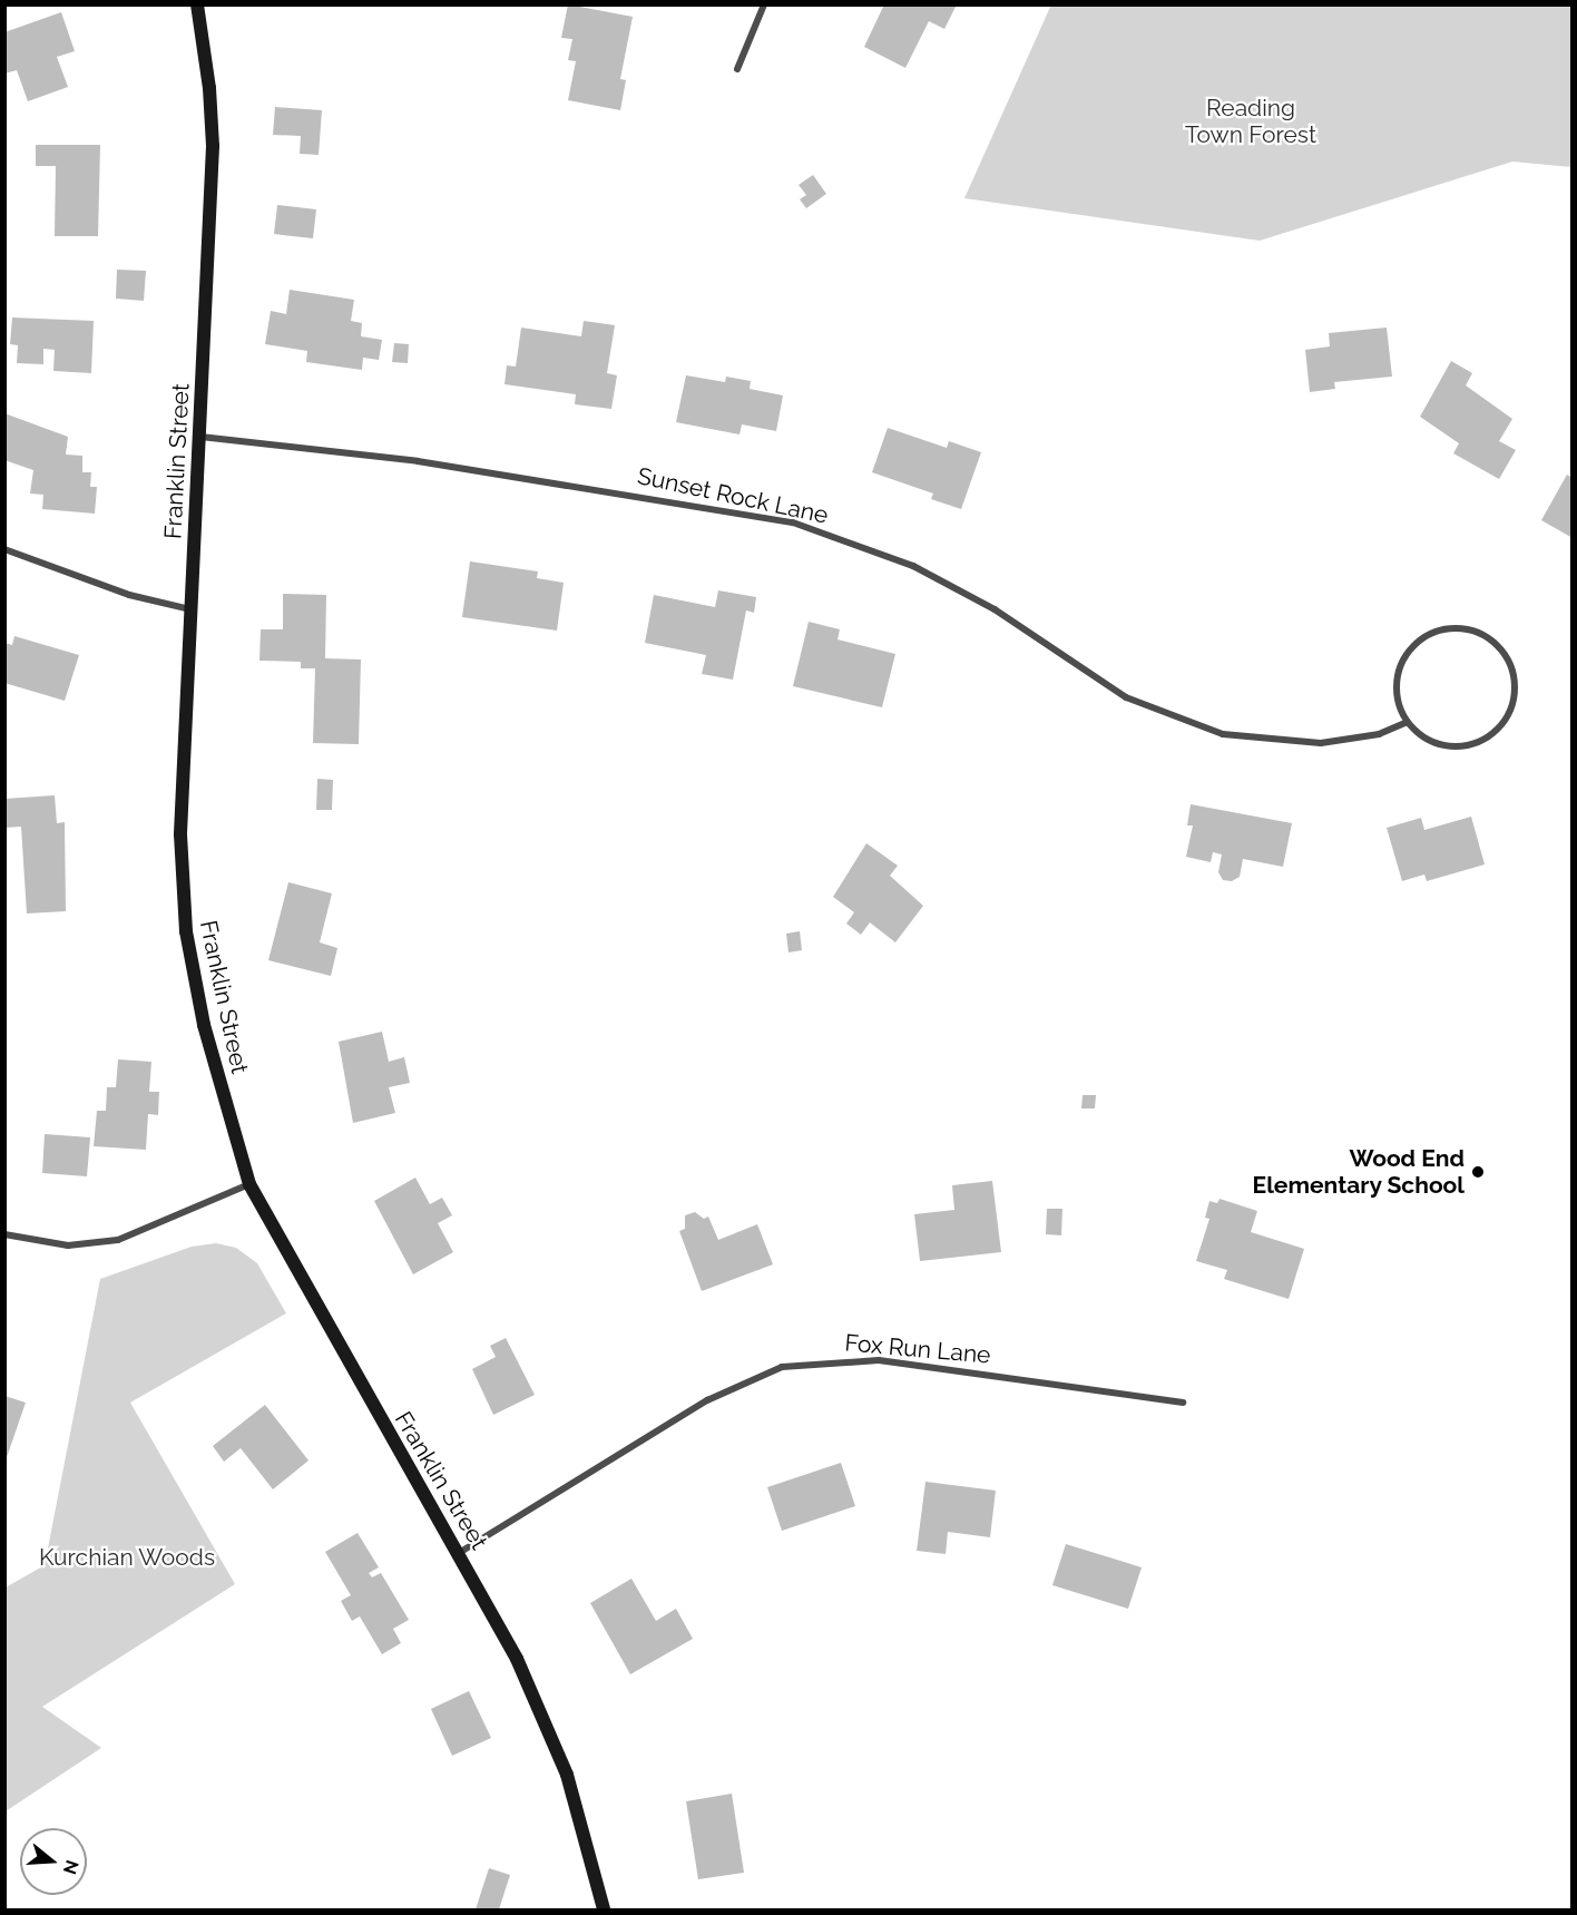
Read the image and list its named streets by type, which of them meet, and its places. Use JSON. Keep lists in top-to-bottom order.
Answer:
{
  "streets": {
    "main road": ["Franklin Street"],
    "street": ["Sunset Rock Lane", "Fox Run Lane"]
  },
  "crossings": [
    ["Franklin Street", "Sunset Rock Lane"],
    ["Franklin Street", "Fox Run Lane"]
  ],
  "parks": ["Reading Town Forest", "Kurchian Woods"],
  "places": ["Wood End Elementary School"],
  "north": "right"
}
